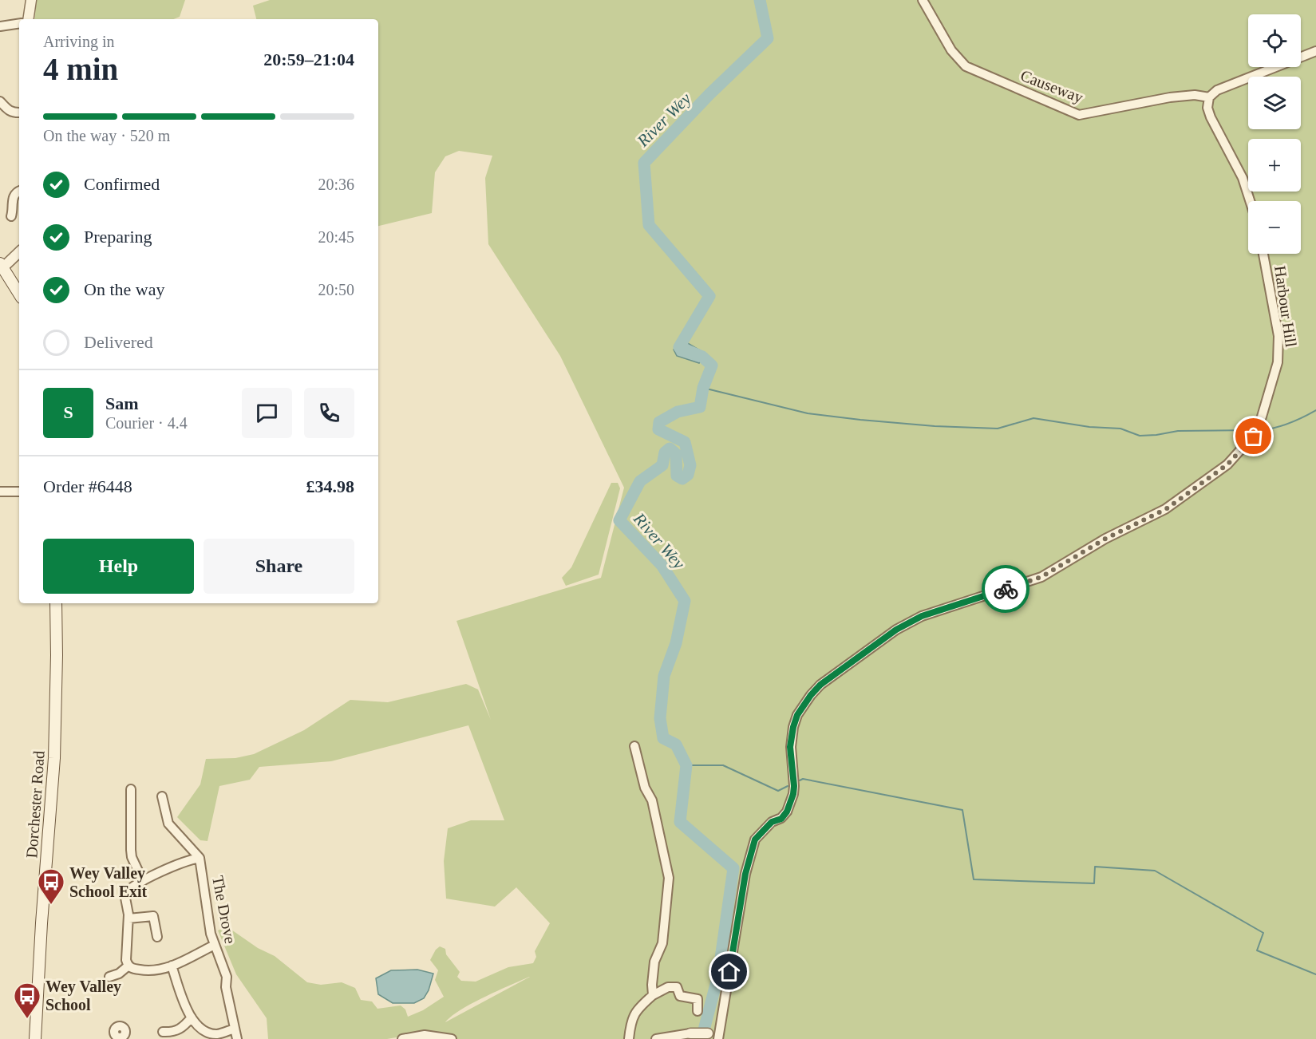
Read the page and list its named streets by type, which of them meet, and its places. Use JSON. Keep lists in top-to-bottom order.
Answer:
{
  "streets": {
    "main road": ["Dorchester Road"],
    "street": ["Causeway", "Harbour Hill", "The Drove"]
  },
  "water": ["River Wey"],
  "places": {
    "bus stop": ["Wey Valley School Exit", "Wey Valley School"]
  },
  "page": {
    "map_buttons": ["+", "−"],
    "heading": ["4 min", "Arriving in", "20:59–21:04"],
    "panel": [
      "Sam",
      "Courier · 4.4",
      "Order #6448",
      "£34.98"
    ],
    "bar": "On the way · 520 m",
    "list": [
      ["Confirmed", "20:36"],
      ["Preparing", "20:45"],
      ["On the way", "20:50"],
      "Delivered"
    ],
    "round": "S",
    "buttons": ["Help", "Share"]
  }
}
